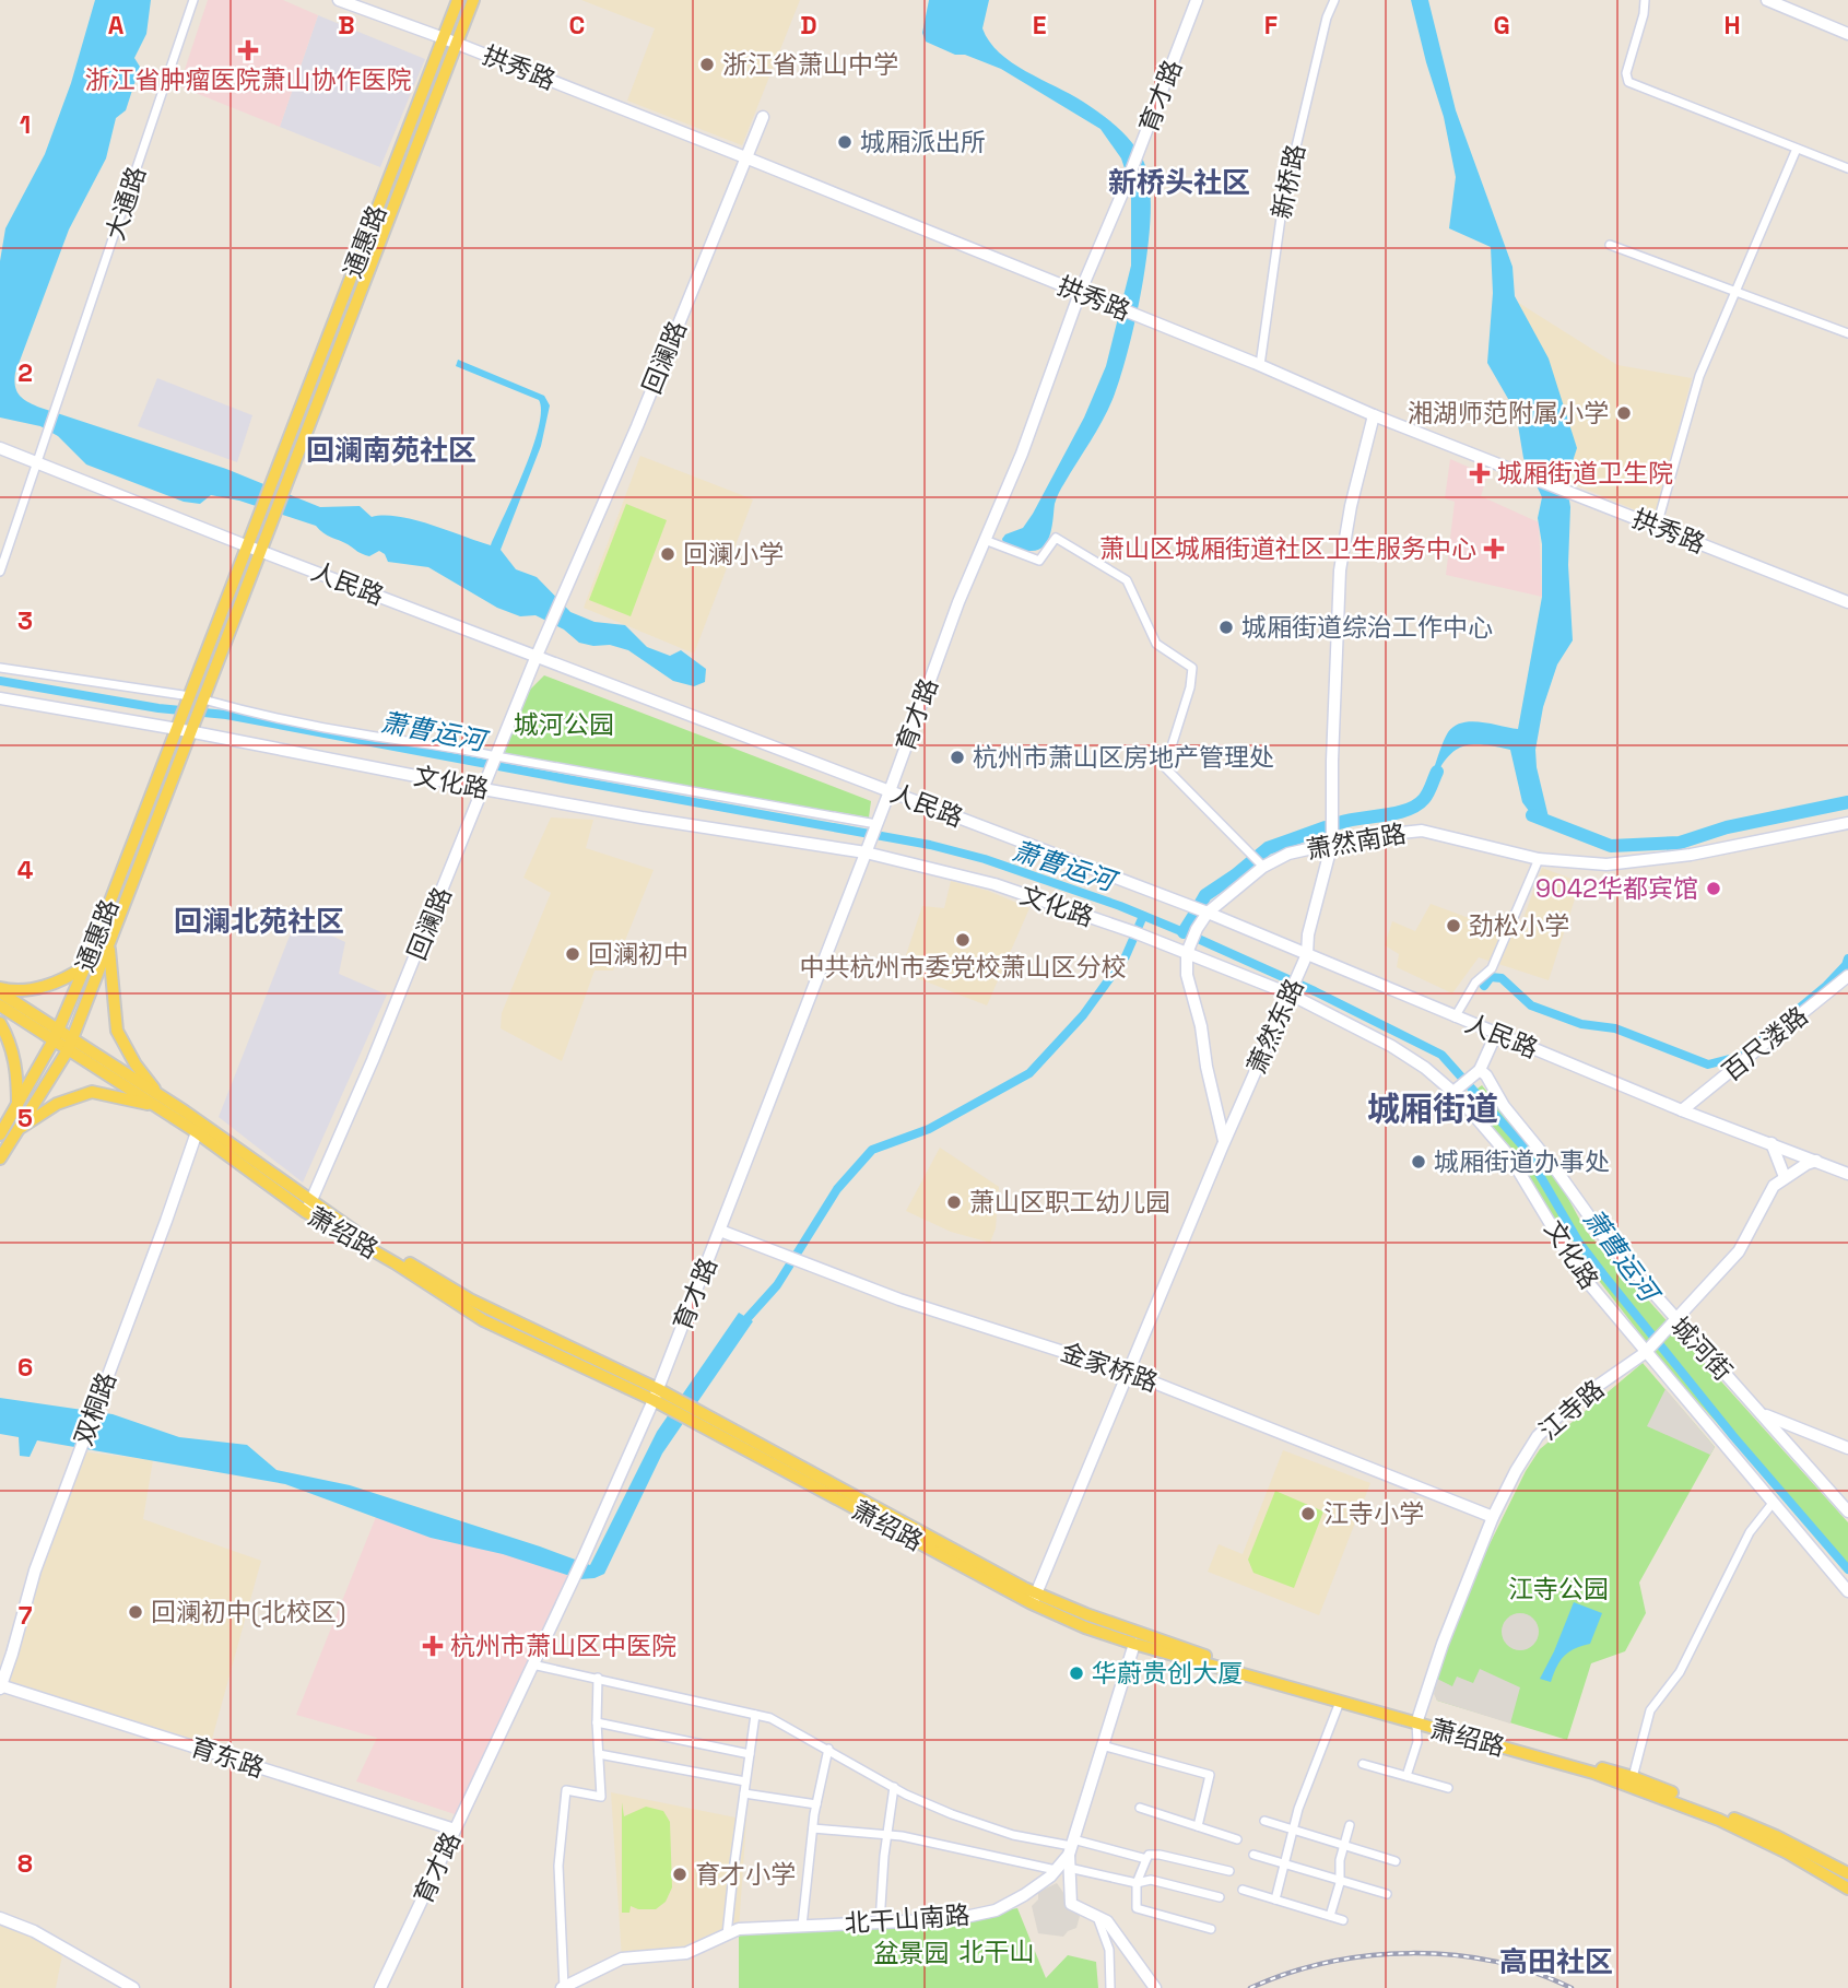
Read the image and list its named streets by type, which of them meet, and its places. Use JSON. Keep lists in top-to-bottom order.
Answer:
{
  "streets": {
    "main road": ["通惠路", "萧绍路"],
    "street": [
      "拱秀路",
      "育才路",
      "新桥路",
      "大通路",
      "回澜路",
      "人民路",
      "文化路",
      "萧然南路",
      "萧然东路",
      "百尺溇路",
      "城河街",
      "金家桥路",
      "双桐路",
      "江寺路",
      "育东路",
      "北干山南路"
    ]
  },
  "crossings": [
    ["拱秀路", "育才路"],
    ["拱秀路", "新桥路"],
    ["拱秀路", "通惠路"],
    ["拱秀路", "回澜路"],
    ["拱秀路", "萧然东路"],
    ["育才路", "人民路"],
    ["育才路", "文化路"],
    ["育才路", "萧绍路"],
    ["育才路", "金家桥路"],
    ["育才路", "育东路"],
    ["大通路", "人民路"],
    ["通惠路", "人民路"],
    ["通惠路", "文化路"],
    ["通惠路", "萧绍路"],
    ["回澜路", "人民路"],
    ["回澜路", "文化路"],
    ["回澜路", "萧绍路"],
    ["人民路", "萧然南路"],
    ["人民路", "萧然东路"],
    ["人民路", "百尺溇路"],
    ["人民路", "江寺路"],
    ["文化路", "萧然南路"],
    ["文化路", "萧然东路"],
    ["文化路", "江寺路"],
    ["萧然南路", "萧然东路"],
    ["萧然东路", "萧绍路"],
    ["萧然东路", "金家桥路"],
    ["萧绍路", "双桐路"],
    ["萧绍路", "江寺路"],
    ["萧绍路", "北干山南路"],
    ["城河街", "江寺路"],
    ["金家桥路", "江寺路"],
    ["双桐路", "育东路"]
  ],
  "districts": [
    "新桥头社区",
    "回澜南苑社区",
    "回澜北苑社区",
    "城厢街道",
    "高田社区"
  ],
  "water": ["萧曹运河"],
  "parks": [
    "城河公园",
    "江寺公园",
    "北干山",
    "盆景园"
  ],
  "places": {
    "health": [
      "浙江省肿瘤医院萧山协作医院",
      "城厢街道卫生院",
      "萧山区城厢街道社区卫生服务中心",
      "杭州市萧山区中医院"
    ],
    "other": [
      "浙江省萧山中学",
      "城厢派出所",
      "湘湖师范附属小学",
      "回澜小学",
      "城厢街道综治工作中心",
      "杭州市萧山区房地产管理处",
      "9042华都宾馆",
      "劲松小学",
      "中共杭州市委党校萧山区分校",
      "回澜初中",
      "城厢街道办事处",
      "萧山区职工幼儿园",
      "江寺小学",
      "回澜初中(北校区)",
      "华蔚贵创大厦",
      "育才小学"
    ]
  },
  "grid": {
    "columns": [
      "A",
      "B",
      "C",
      "D",
      "E",
      "F",
      "G",
      "H"
    ],
    "rows": [
      "1",
      "2",
      "3",
      "4",
      "5",
      "6",
      "7",
      "8"
    ]
  }
}
